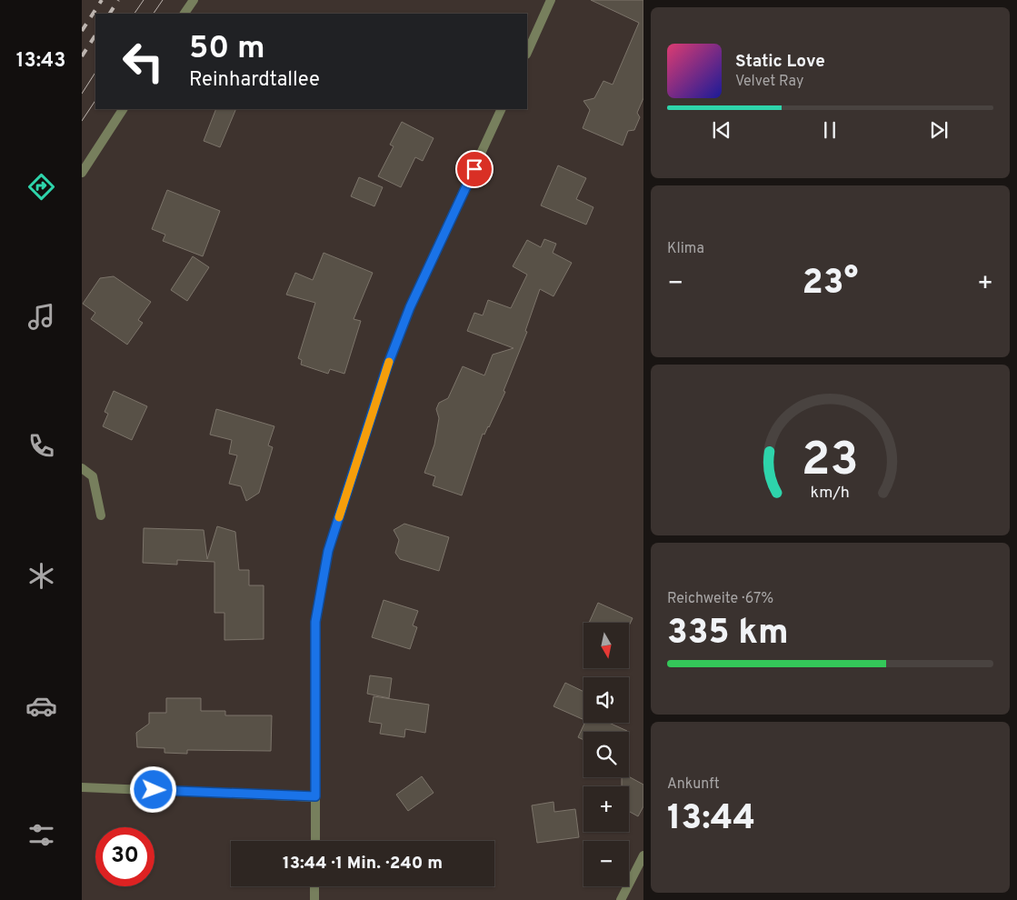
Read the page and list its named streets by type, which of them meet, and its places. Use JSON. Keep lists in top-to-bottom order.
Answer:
{
  "north": "bottom",
  "page": {
    "tabs": "13:43",
    "turn": ["50 m", "Reinhardtallee"],
    "song": ["Static Love", "Velvet Ray"],
    "tile": [
      "Klima",
      ["Reichweite · 67%", "335 km"],
      ["Ankunft", "13:44"]
    ],
    "heat": ["−", "23°", "+"],
    "map_buttons": ["+", "−"],
    "limit": "30",
    "trip": "13:44 · 1 Min. · 240 m",
    "gauge": ["23", "km/h"]
  }
}
